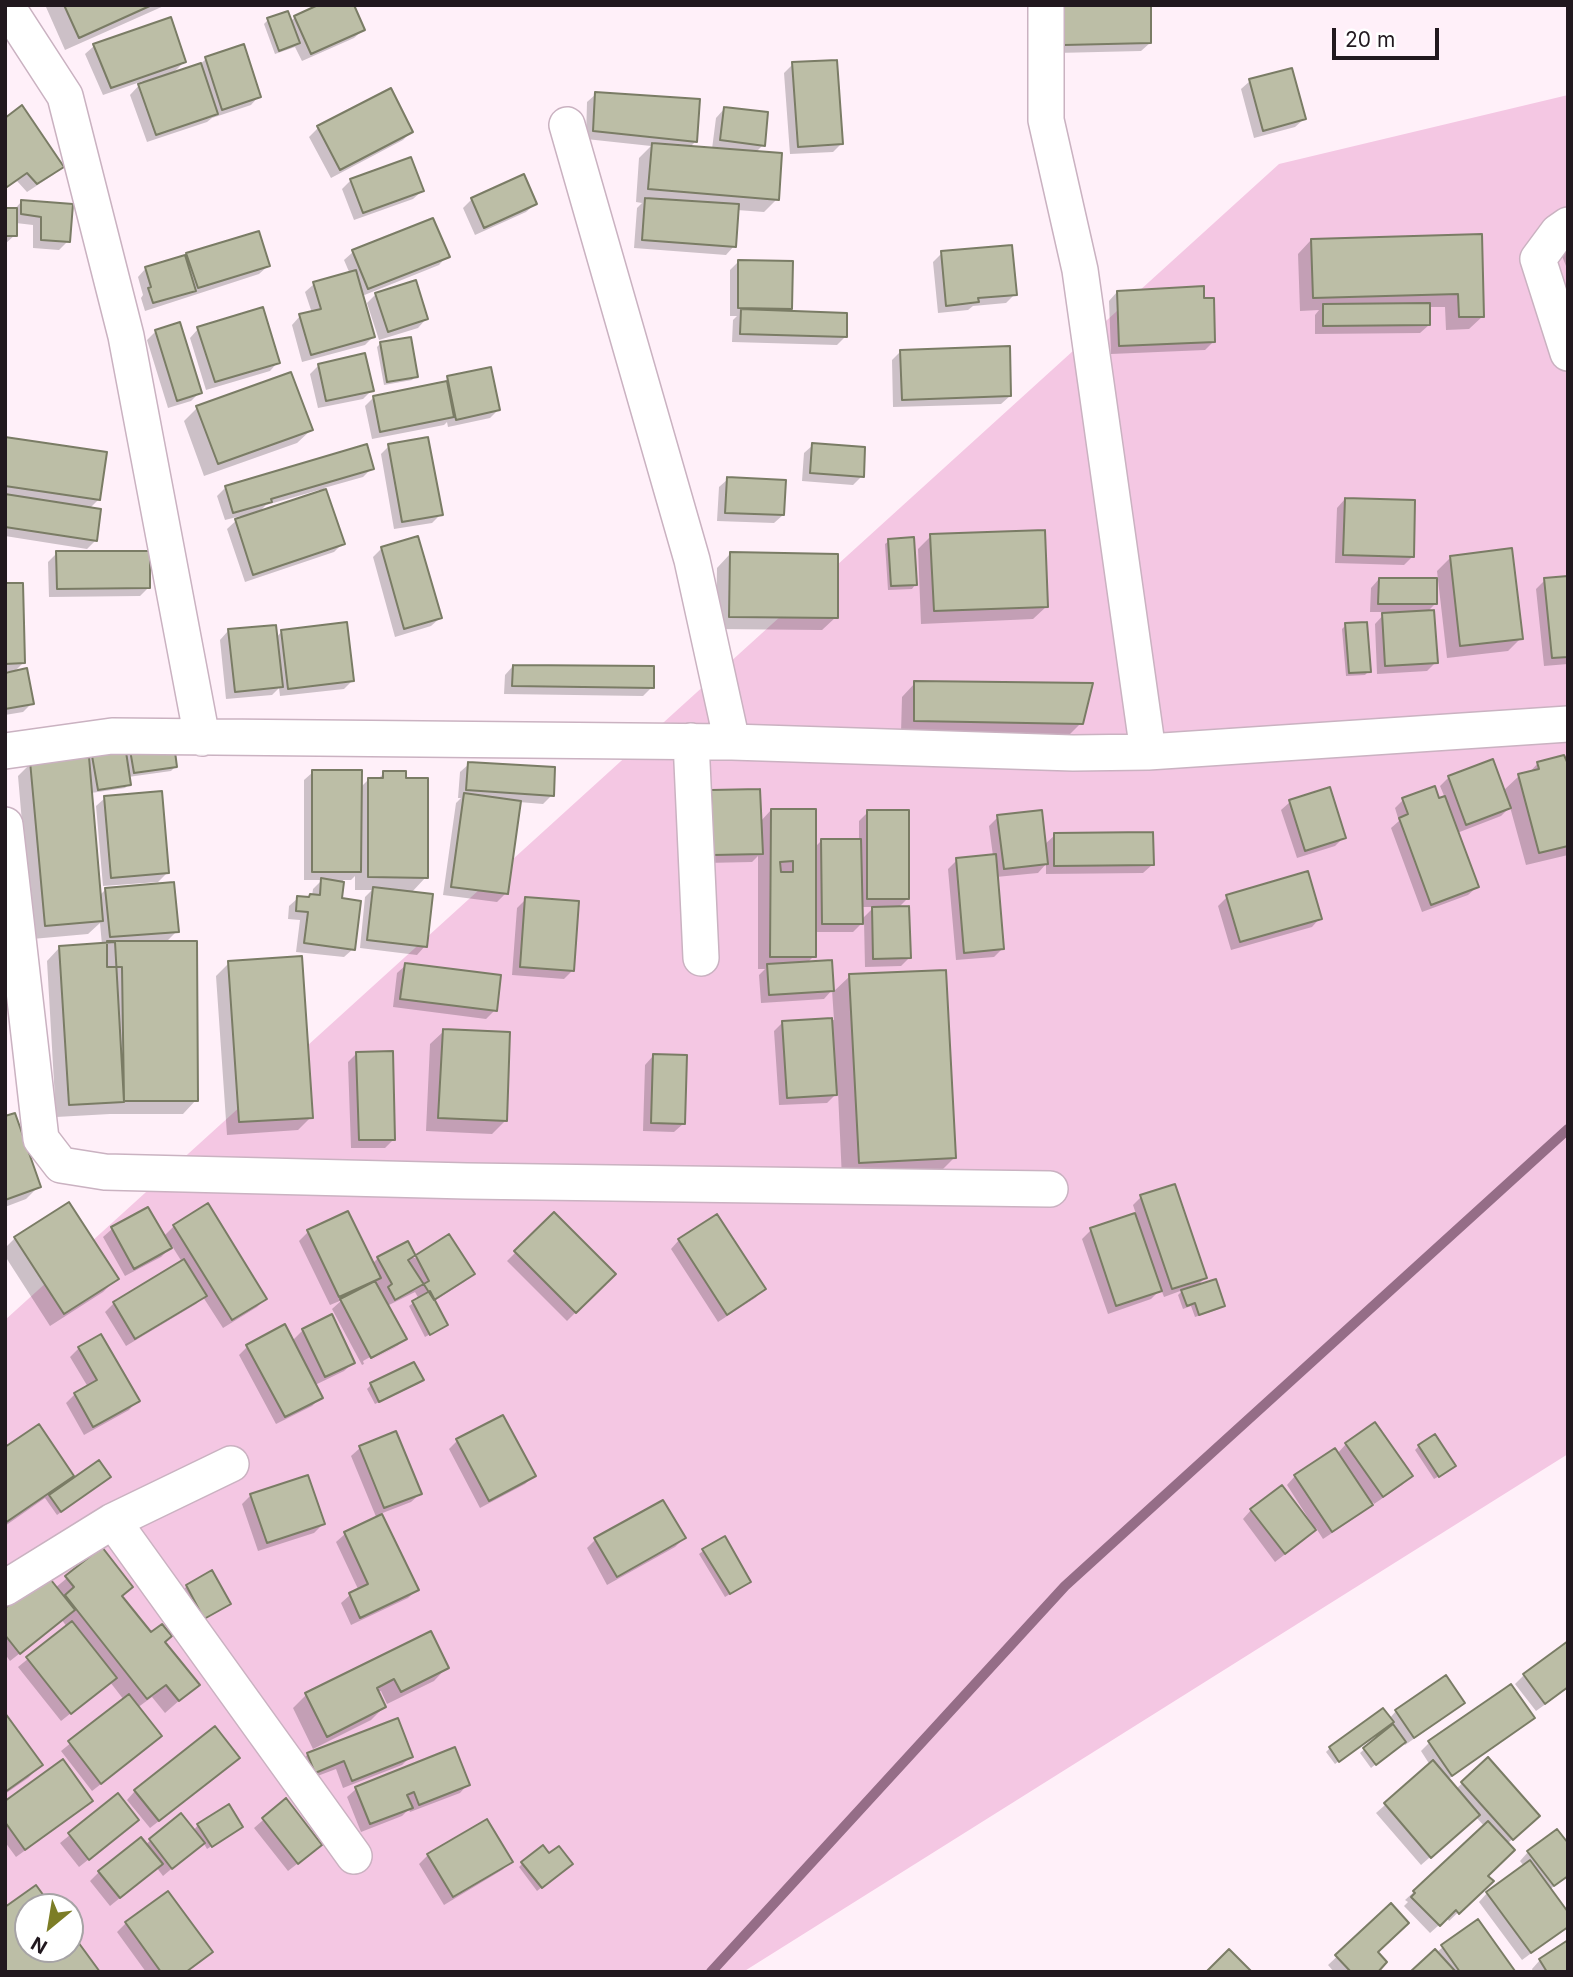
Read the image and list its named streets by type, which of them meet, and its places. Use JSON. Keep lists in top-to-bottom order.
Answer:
{
  "scale_bar": "20 m",
  "north": "bottom left"
}
